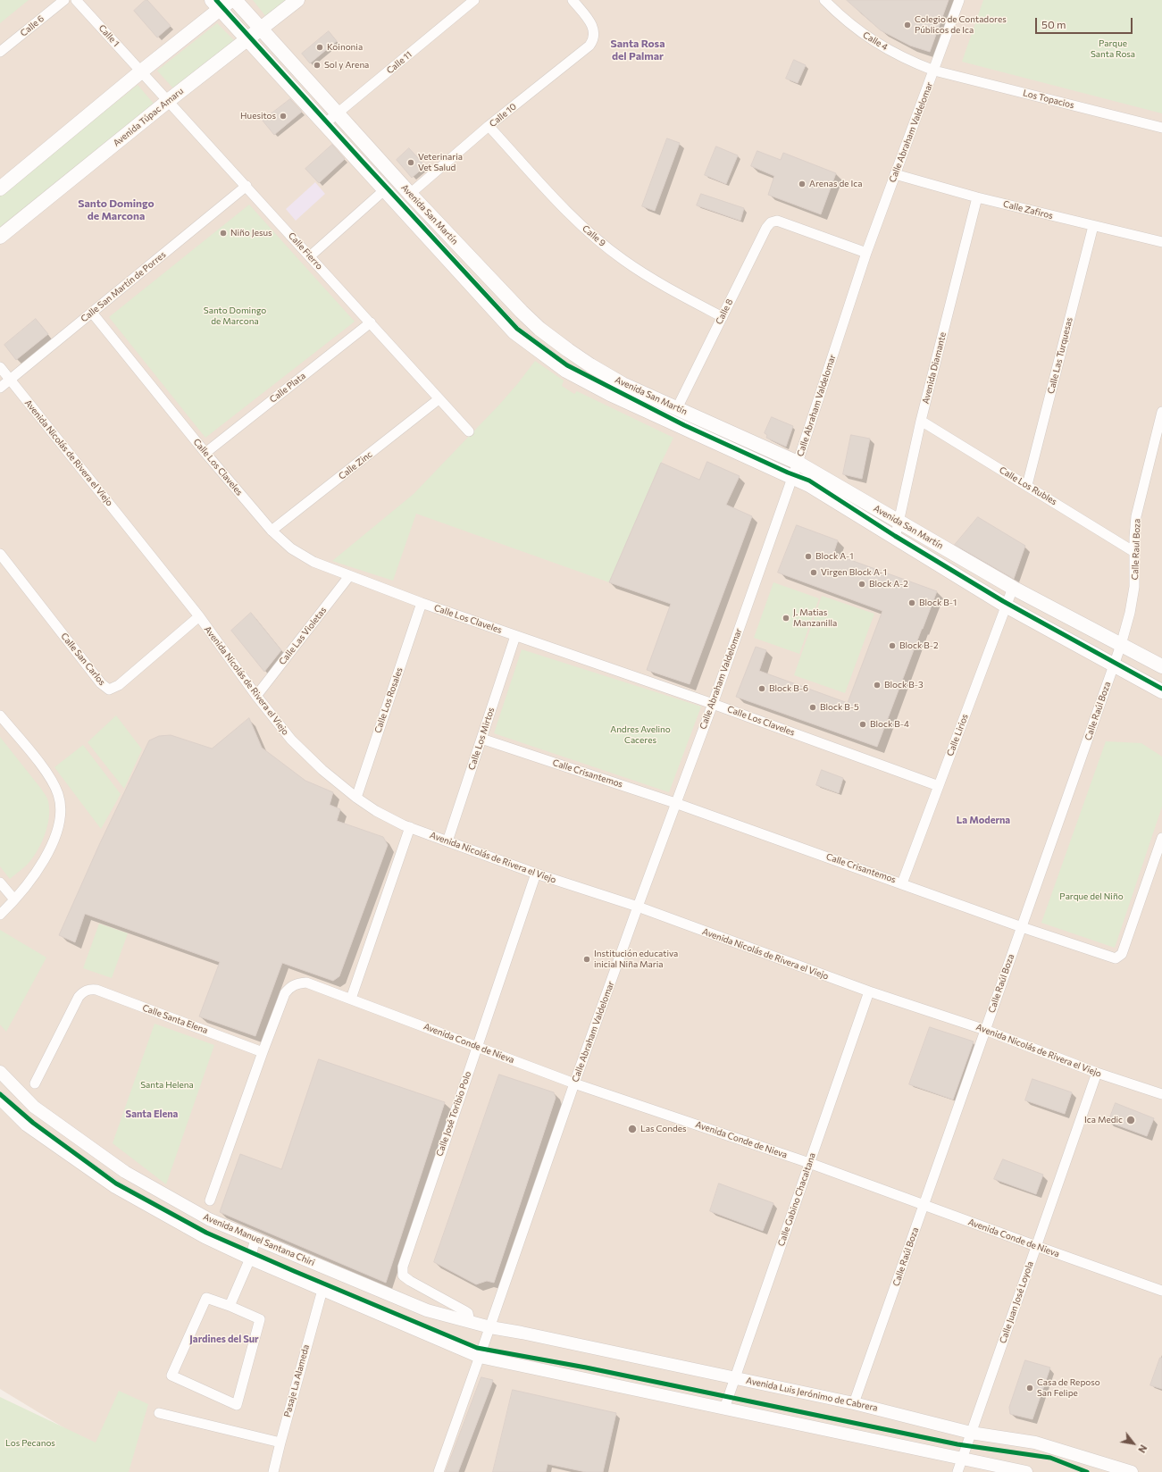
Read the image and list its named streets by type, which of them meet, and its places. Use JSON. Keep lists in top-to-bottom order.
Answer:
{
  "streets": {
    "main road": ["Avenida Túpac Amaru", "Avenida San Martín"],
    "street": [
      "Calle 6",
      "Calle 1",
      "Calle 4",
      "Calle 11",
      "Los Topacios",
      "Calle 10",
      "Calle Abraham Valdelomar",
      "Calle Zafiros",
      "Calle 9",
      "Calle Fierro",
      "Calle San Martín de Porres",
      "Calle 8",
      "Calle Las Turquesas",
      "Avenida Diamante",
      "Calle Plata",
      "Avenida Nicolás de Rivera el Viejo",
      "Calle Zinc",
      "Calle Los Claveles",
      "Calle Los Rubles",
      "Calle Raul Boza",
      "Calle Las Violetas",
      "Calle San Carlos",
      "Calle Los Rosales",
      "Calle Raúl Boza",
      "Calle Lirios",
      "Calle Los Mirtos",
      "Calle Crisantemos",
      "Calle Santa Elena",
      "Avenida Conde de Nieva",
      "Calle José Toribio Polo",
      "Calle Gabino Chacaltana",
      "Avenida Manuel Santana Chiri",
      "Calle Juan José Loyola",
      "Pasaje La Alameda",
      "Avenida Luis Jerónimo de Cabrera"
    ]
  },
  "crossings": [
    ["Calle 1", "Calle Fierro"],
    ["Calle 4", "Los Topacios"],
    ["Calle 4", "Calle Abraham Valdelomar"],
    ["Calle 11", "Avenida San Martín"],
    ["Los Topacios", "Calle Abraham Valdelomar"],
    ["Calle 10", "Avenida San Martín"],
    ["Calle 10", "Calle 9"],
    ["Avenida Túpac Amaru", "Avenida San Martín"],
    ["Avenida Túpac Amaru", "Calle Fierro"],
    ["Calle Abraham Valdelomar", "Calle Zafiros"],
    ["Calle Abraham Valdelomar", "Avenida San Martín"],
    ["Calle Abraham Valdelomar", "Calle 8"],
    ["Calle Abraham Valdelomar", "Avenida Nicolás de Rivera el Viejo"],
    ["Calle Abraham Valdelomar", "Calle Los Claveles"],
    ["Calle Abraham Valdelomar", "Calle Crisantemos"],
    ["Calle Abraham Valdelomar", "Avenida Conde de Nieva"],
    ["Calle Abraham Valdelomar", "Avenida Manuel Santana Chiri"],
    ["Calle Abraham Valdelomar", "Avenida Luis Jerónimo de Cabrera"],
    ["Calle Zafiros", "Calle Las Turquesas"],
    ["Calle Zafiros", "Avenida Diamante"],
    ["Avenida San Martín", "Calle 8"],
    ["Avenida San Martín", "Avenida Diamante"],
    ["Avenida San Martín", "Calle Raul Boza"],
    ["Avenida San Martín", "Calle Raúl Boza"],
    ["Avenida San Martín", "Calle Lirios"],
    ["Calle 9", "Calle 8"],
    ["Calle Fierro", "Calle San Martín de Porres"],
    ["Calle Fierro", "Calle Plata"],
    ["Calle Fierro", "Calle Zinc"],
    ["Calle San Martín de Porres", "Avenida Nicolás de Rivera el Viejo"],
    ["Calle San Martín de Porres", "Calle Los Claveles"],
    ["Calle Las Turquesas", "Calle Los Rubles"],
    ["Avenida Diamante", "Calle Los Rubles"],
    ["Calle Plata", "Calle Los Claveles"],
    ["Avenida Nicolás de Rivera el Viejo", "Calle Las Violetas"],
    ["Avenida Nicolás de Rivera el Viejo", "Calle San Carlos"],
    ["Avenida Nicolás de Rivera el Viejo", "Calle Los Rosales"],
    ["Avenida Nicolás de Rivera el Viejo", "Calle Raúl Boza"],
    ["Avenida Nicolás de Rivera el Viejo", "Calle Los Mirtos"],
    ["Avenida Nicolás de Rivera el Viejo", "Calle José Toribio Polo"],
    ["Avenida Nicolás de Rivera el Viejo", "Calle Gabino Chacaltana"],
    ["Avenida Nicolás de Rivera el Viejo", "Calle Juan José Loyola"],
    ["Calle Zinc", "Calle Los Claveles"],
    ["Calle Los Claveles", "Calle Las Violetas"],
    ["Calle Los Claveles", "Calle Los Rosales"],
    ["Calle Los Claveles", "Calle Lirios"],
    ["Calle Los Claveles", "Calle Los Mirtos"],
    ["Calle Los Rubles", "Calle Raul Boza"],
    ["Calle Raul Boza", "Calle Raúl Boza"],
    ["Calle Raúl Boza", "Calle Crisantemos"],
    ["Calle Raúl Boza", "Avenida Conde de Nieva"],
    ["Calle Raúl Boza", "Avenida Luis Jerónimo de Cabrera"],
    ["Calle Lirios", "Calle Crisantemos"],
    ["Calle Los Mirtos", "Calle Crisantemos"],
    ["Calle Santa Elena", "Avenida Conde de Nieva"],
    ["Avenida Conde de Nieva", "Calle José Toribio Polo"],
    ["Avenida Conde de Nieva", "Calle Gabino Chacaltana"],
    ["Avenida Conde de Nieva", "Calle Juan José Loyola"],
    ["Calle José Toribio Polo", "Avenida Manuel Santana Chiri"],
    ["Calle Gabino Chacaltana", "Avenida Luis Jerónimo de Cabrera"],
    ["Avenida Manuel Santana Chiri", "Pasaje La Alameda"],
    ["Avenida Manuel Santana Chiri", "Avenida Luis Jerónimo de Cabrera"],
    ["Calle Juan José Loyola", "Avenida Luis Jerónimo de Cabrera"]
  ],
  "districts": [
    "Santa Rosa del Palmar",
    "Santo Domingo de Marcona",
    "La Moderna",
    "Santa Elena",
    "Jardines del Sur"
  ],
  "parks": [
    "Parque Santa Rosa",
    "Santo Domingo de Marcona",
    "Andres Avelino Caceres",
    "Parque del Niño",
    "Santa Helena",
    "Los Pecanos"
  ],
  "places": [
    "Colegio de Contadores Públicos de Ica",
    "Koinonia",
    "Sol y Arena",
    "Huesitos",
    "Veterinaria Vet Salud",
    "Arenas de Ica",
    "Niño Jesus",
    "Block A-1",
    "Virgen Block A-1",
    "Block A-2",
    "Block B-1",
    "J. Matias Manzanilla",
    "Block B-2",
    "Block B-3",
    "Block B-6",
    "Block B-5",
    "Block B-4",
    "Institución educativa inicial Niña Maria",
    "Ica Medic",
    "Las Condes",
    "Casa de Reposo San Felipe"
  ],
  "scale_bar": "50 m",
  "north": "bottom right"
}
